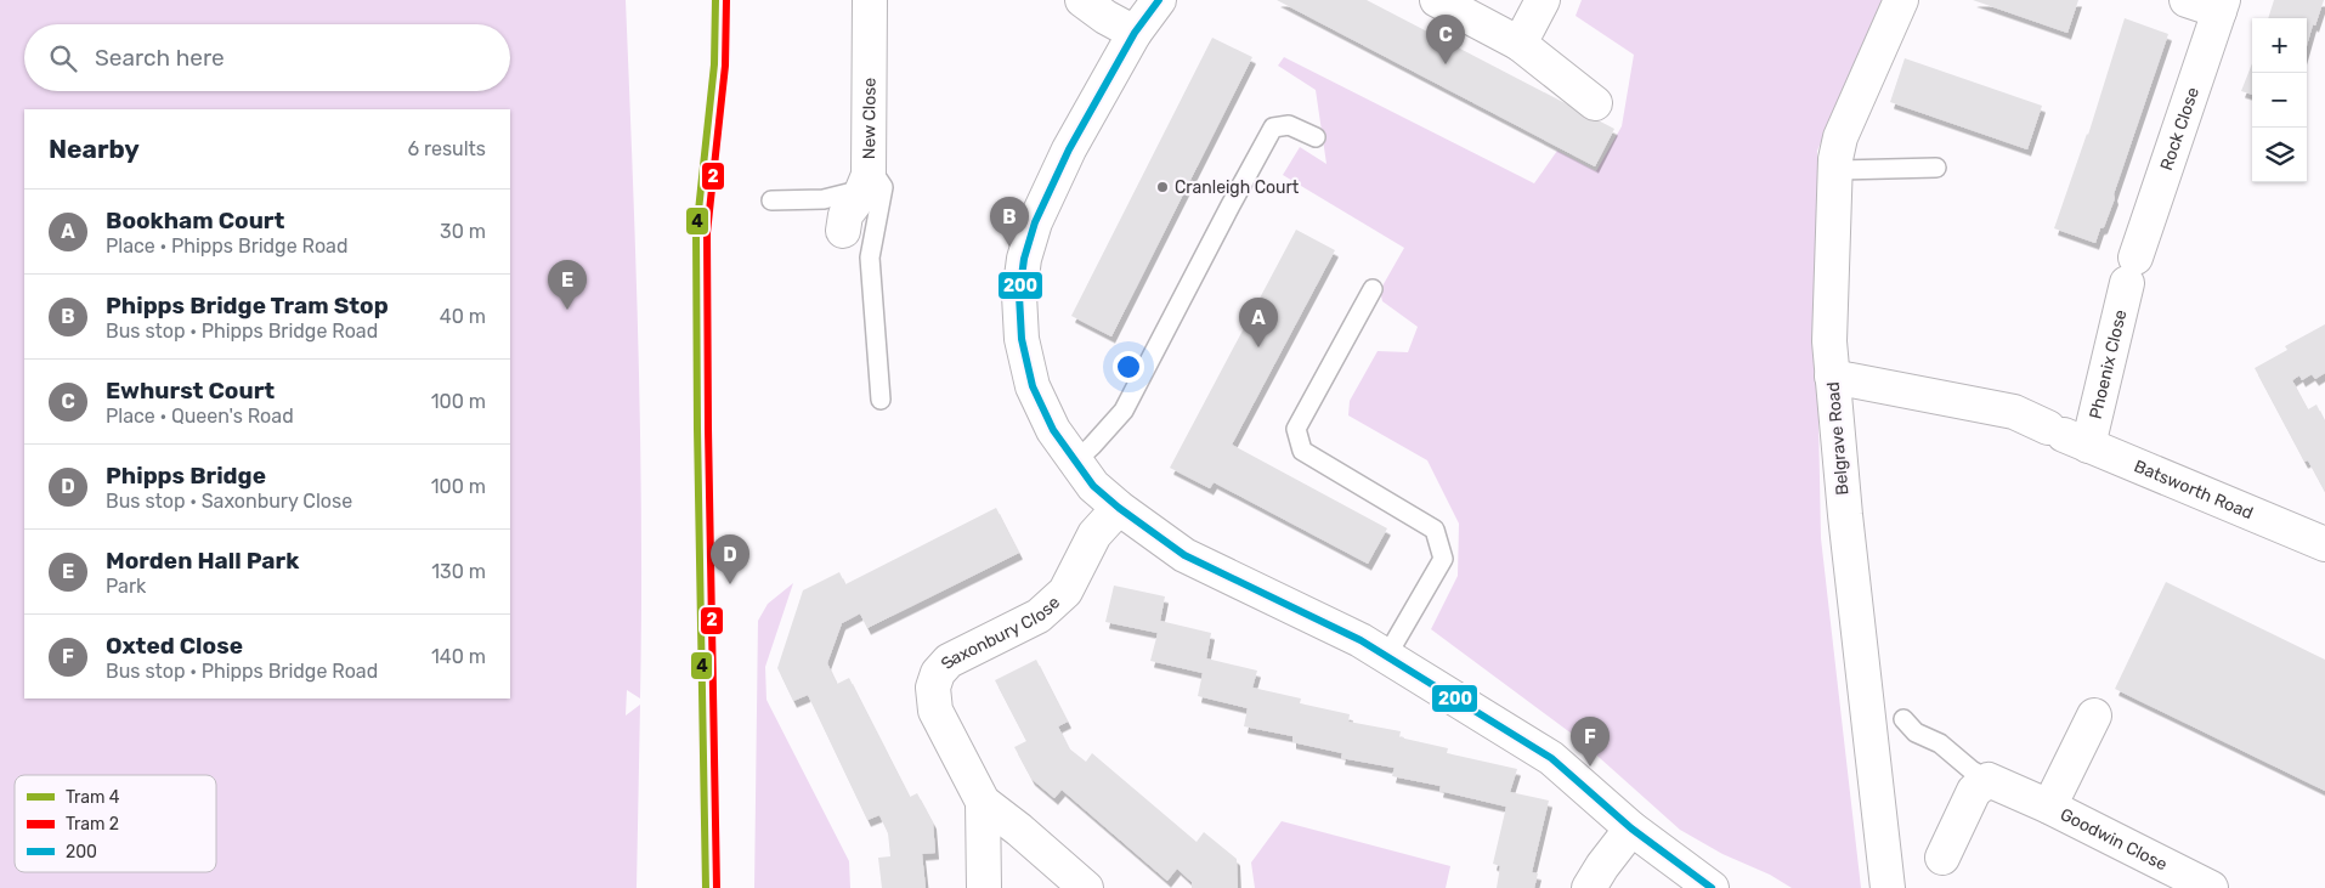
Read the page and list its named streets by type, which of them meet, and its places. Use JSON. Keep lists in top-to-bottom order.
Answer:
{
  "streets": {
    "street": [
      "New Close",
      "Rock Close",
      "Phoenix Close",
      "Belgrave Road",
      "Batsworth Road",
      "Saxonbury Close",
      "Goodwin Close"
    ]
  },
  "crossings": [
    ["Rock Close", "Phoenix Close"],
    ["Phoenix Close", "Batsworth Road"],
    ["Belgrave Road", "Batsworth Road"]
  ],
  "places": ["Cranleigh Court"],
  "lines": ["tram line 4", "tram line 2", "transit line 200"],
  "legend": ["Tram 4", "Tram 2", "200"],
  "page": {
    "pins": [
      "C",
      "B",
      "E",
      "A",
      "D",
      "F"
    ],
    "map_buttons": ["+", "−"],
    "search": "Search here",
    "heading": ["Nearby", "6 results"],
    "list": [
      {
        "mark": "A",
        "name": "Bookham Court",
        "note": "Place · Phipps Bridge Road",
        "value": "30 m"
      },
      {
        "mark": "B",
        "name": "Phipps Bridge Tram Stop",
        "note": "Bus stop · Phipps Bridge Road",
        "value": "40 m"
      },
      {
        "mark": "C",
        "name": "Ewhurst Court",
        "note": "Place · Queen's Road",
        "value": "100 m"
      },
      {
        "mark": "D",
        "name": "Phipps Bridge",
        "note": "Bus stop · Saxonbury Close",
        "value": "100 m"
      },
      {
        "mark": "E",
        "name": "Morden Hall Park",
        "note": "Park",
        "value": "130 m"
      },
      {
        "mark": "F",
        "name": "Oxted Close",
        "note": "Bus stop · Phipps Bridge Road",
        "value": "140 m"
      }
    ]
  }
}
